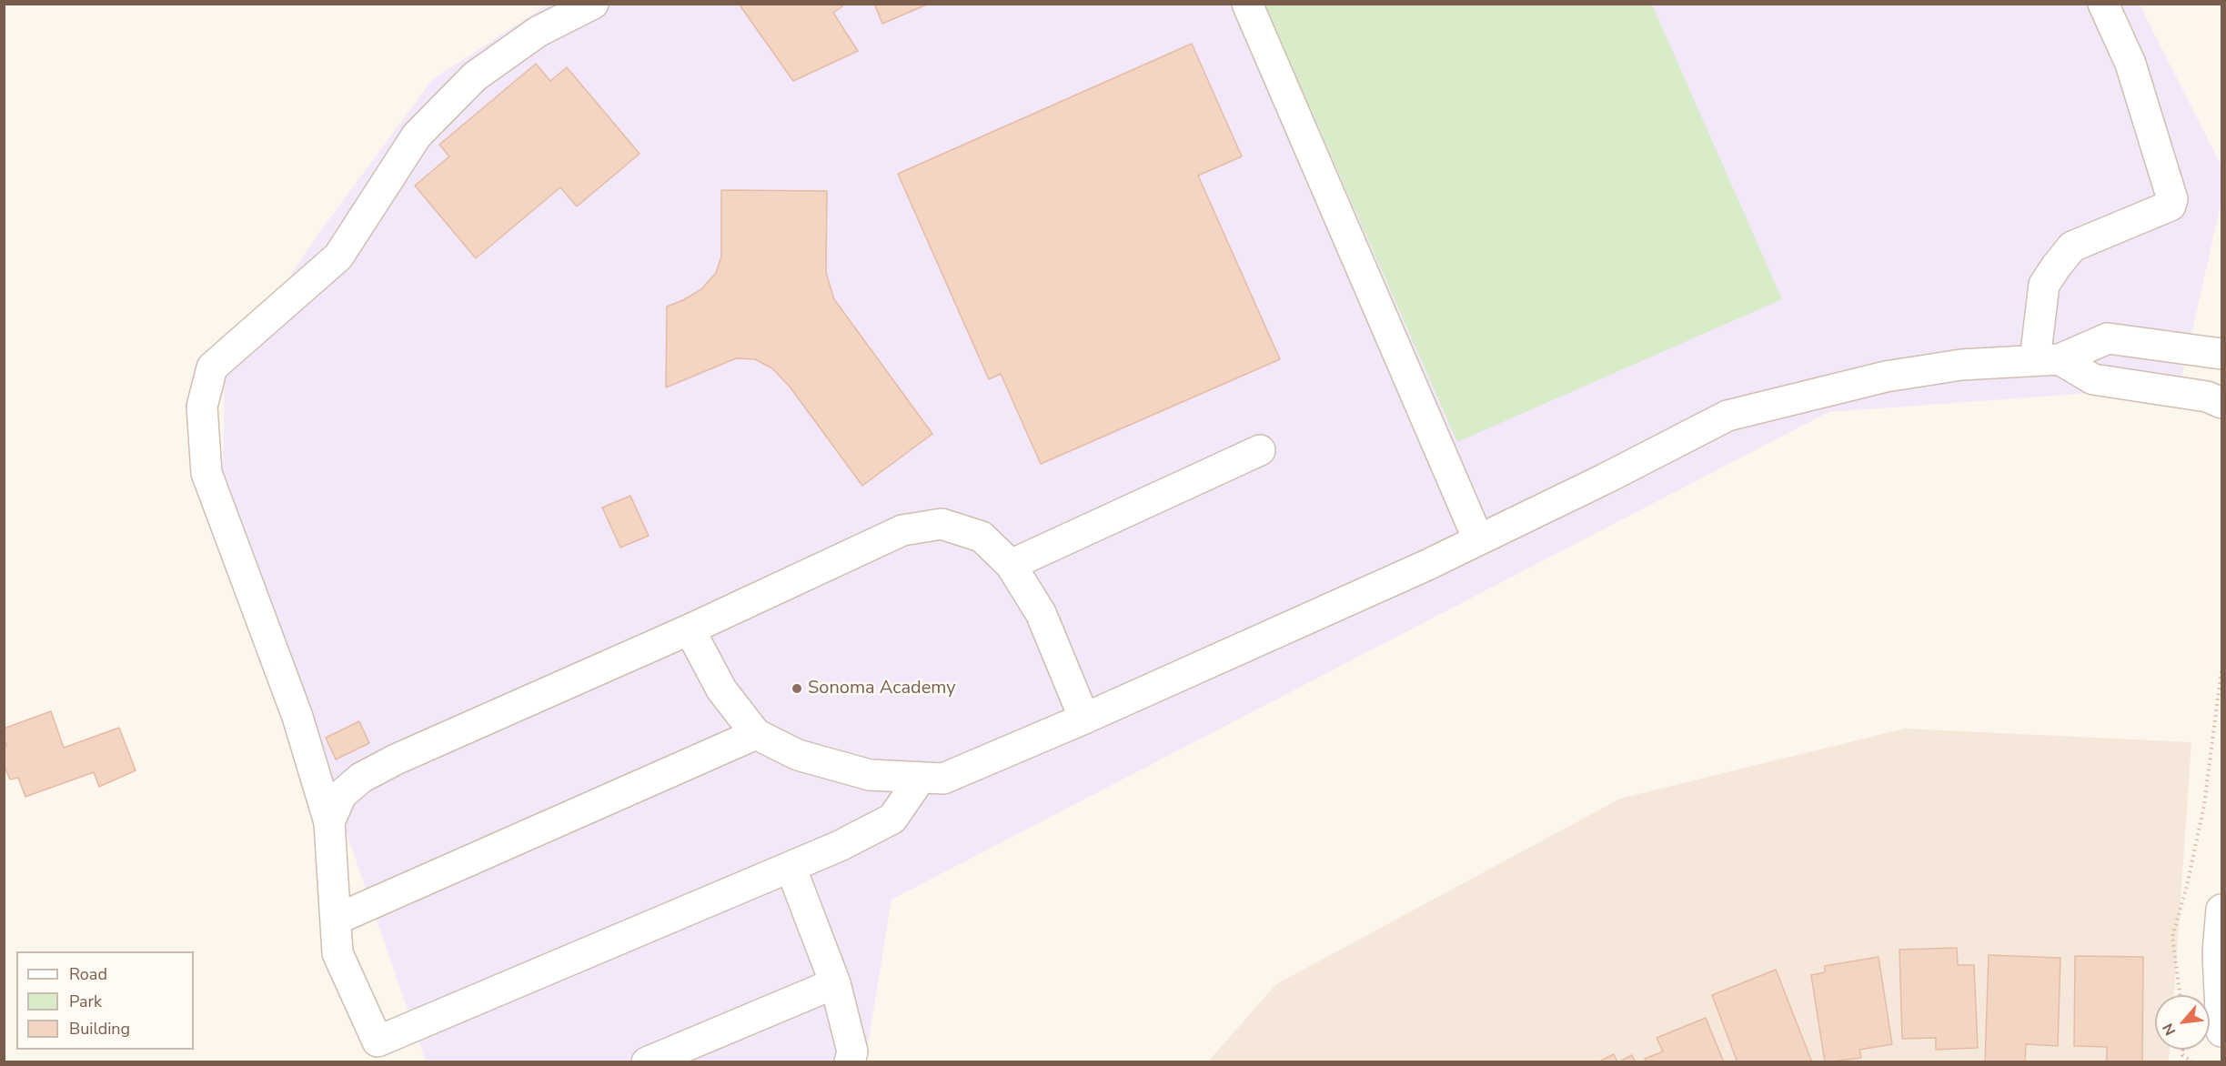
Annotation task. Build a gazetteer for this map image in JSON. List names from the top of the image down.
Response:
{
  "places": ["Sonoma Academy"],
  "legend": ["Road", "Park", "Building"],
  "north": "bottom left"
}
